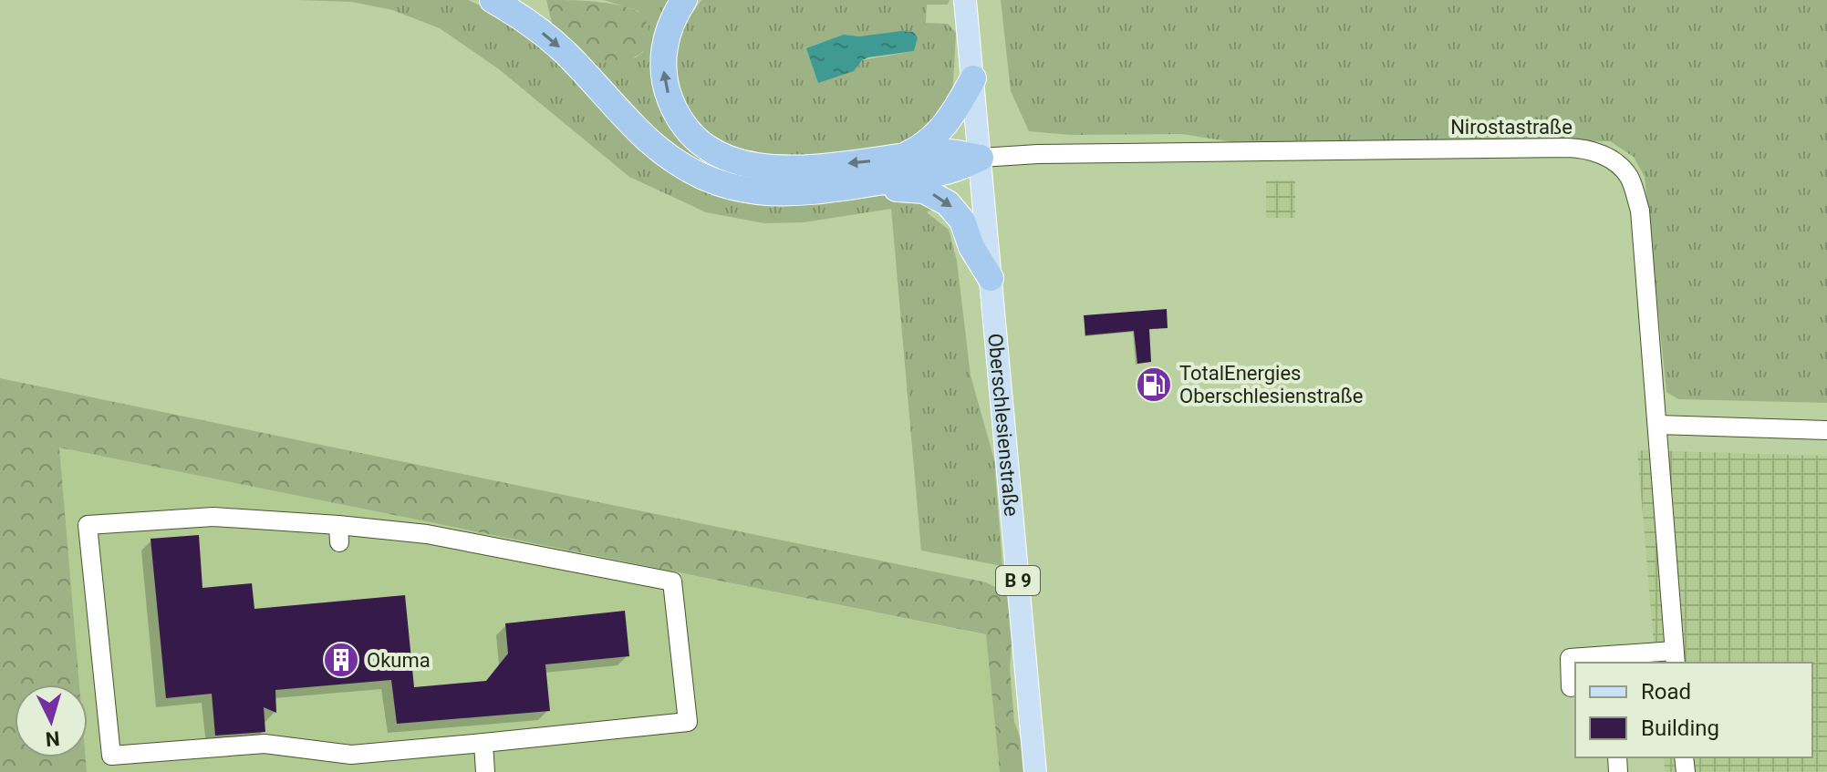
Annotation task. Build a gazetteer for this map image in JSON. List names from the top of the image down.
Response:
{
  "streets": {
    "main road": ["Oberschlesienstraße", "B 9"],
    "street": ["Nirostastraße"]
  },
  "crossings": [
    ["Nirostastraße", "Oberschlesienstraße"],
    ["Oberschlesienstraße", "B 9"]
  ],
  "places": {
    "fuel station": ["TotalEnergies Oberschlesienstraße"],
    "building": ["Okuma"]
  },
  "legend": ["Road", "Building"],
  "north": "bottom"
}
